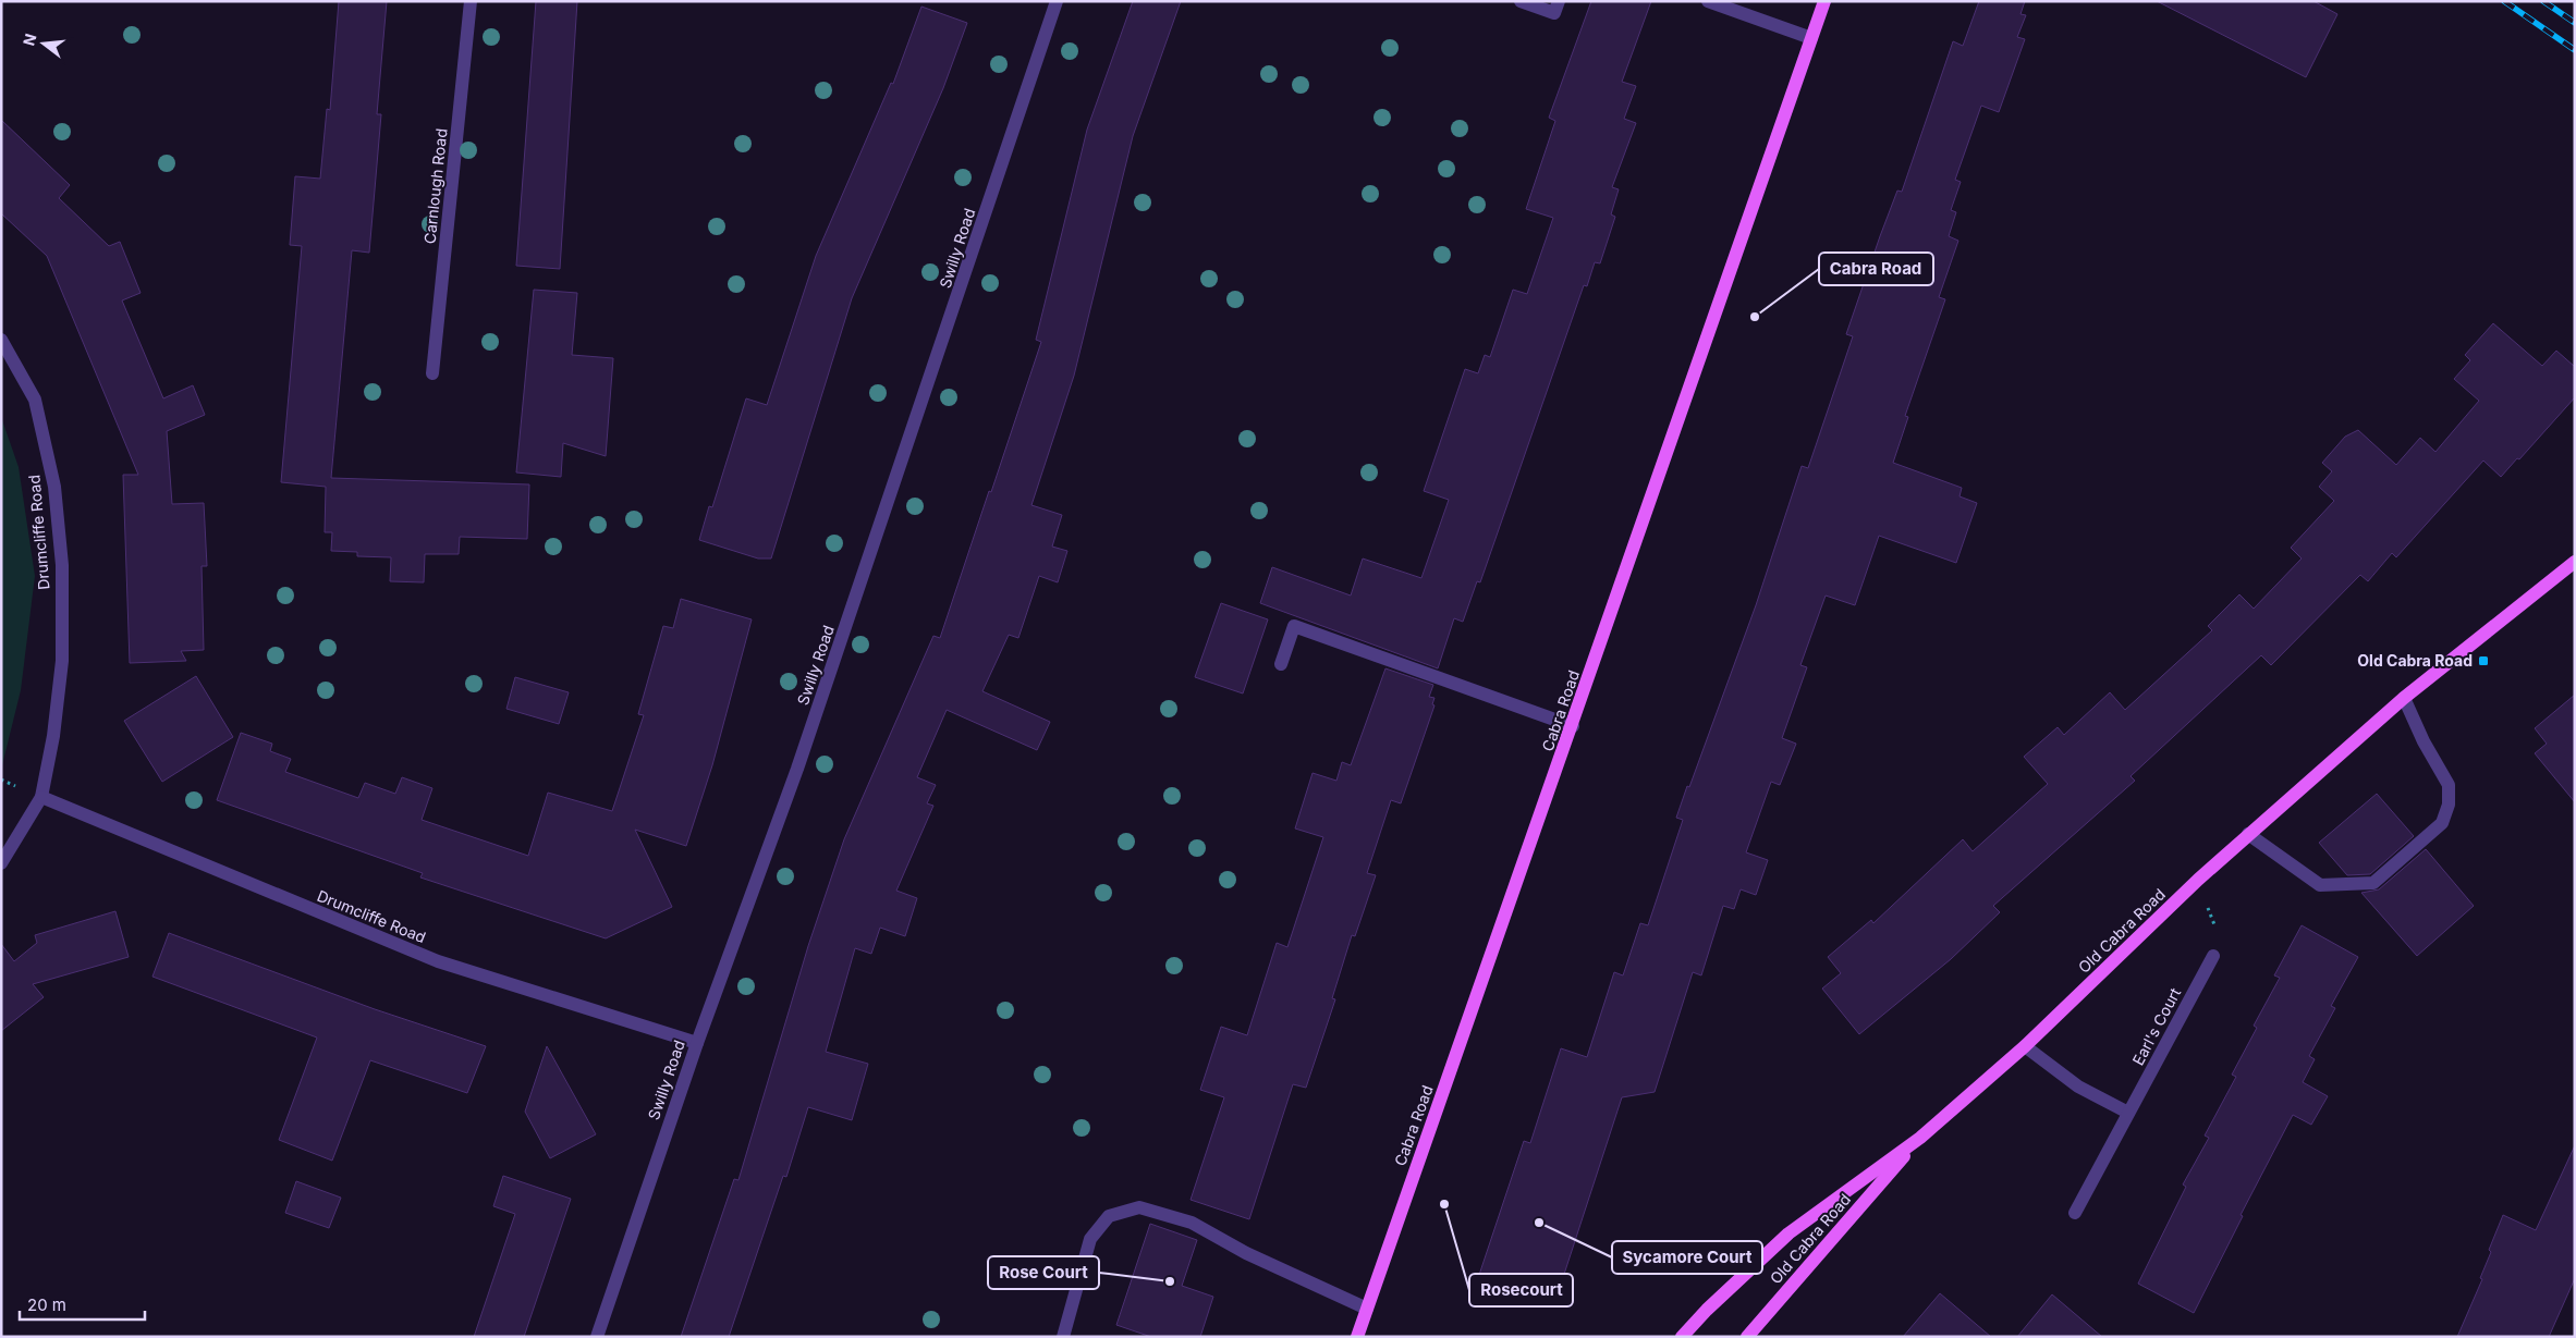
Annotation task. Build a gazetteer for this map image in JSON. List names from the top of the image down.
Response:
{
  "streets": {
    "main road": ["Cabra Road", "Old Cabra Road"],
    "street": [
      "Carnlough Road",
      "Swilly Road",
      "Drumcliffe Road",
      "Earl's Court"
    ]
  },
  "crossings": [
    ["Swilly Road", "Drumcliffe Road"]
  ],
  "places": {
    "other": [
      "Cabra Road",
      "Rosecourt",
      "Sycamore Court",
      "Rose Court"
    ],
    "transit": ["Old Cabra Road"]
  },
  "scale_bar": "20 m",
  "north": "left"
}
